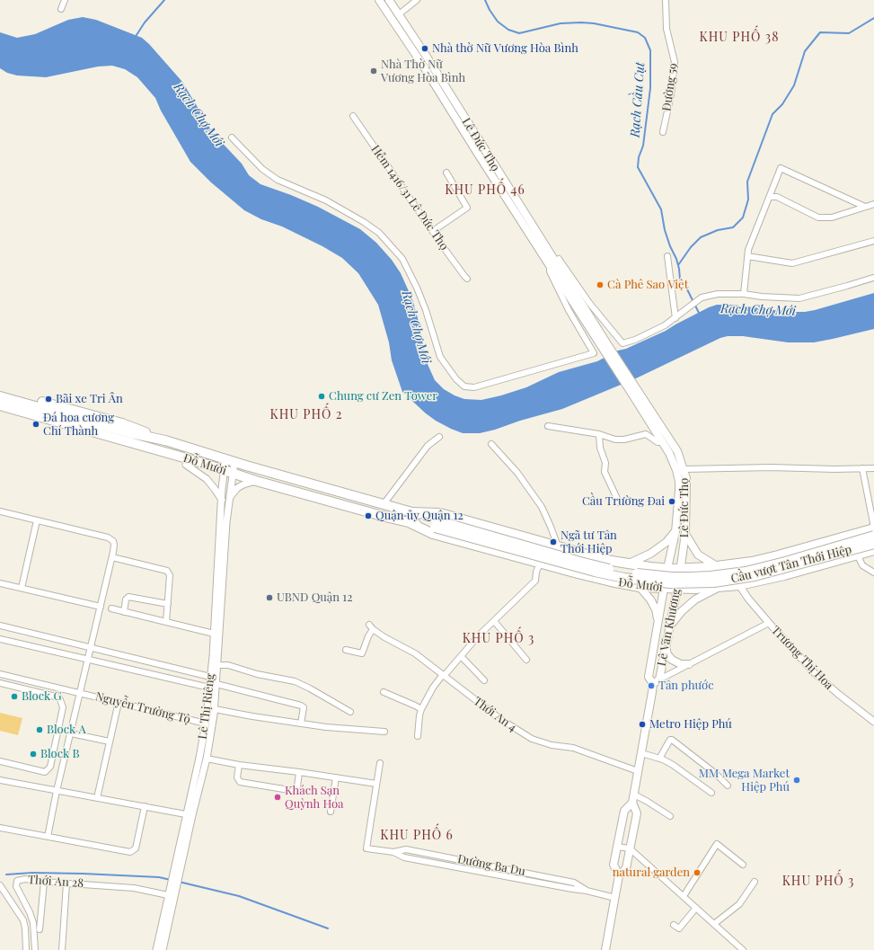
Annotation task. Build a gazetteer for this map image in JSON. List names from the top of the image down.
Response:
{
  "streets": {
    "highway": ["Đỗ Mười", "Cầu vượt Tân Thới Hiệp"],
    "main road": ["Lê Đức Thọ", "Lê Văn Khương"],
    "street": [
      "Đường 59",
      "Hẻm 1416/31 Lê Đức Thọ",
      "Trương Thị Hoa",
      "Lê Thị Riêng",
      "Nguyễn Trường Tộ",
      "Thới An 4",
      "Đường Ba Du",
      "Thới An 28"
    ]
  },
  "crossings": [
    ["Lê Đức Thọ", "Đỗ Mười"],
    ["Lê Đức Thọ", "Lê Văn Khương"],
    ["Đỗ Mười", "Cầu vượt Tân Thới Hiệp"],
    ["Đỗ Mười", "Lê Văn Khương"],
    ["Đỗ Mười", "Trương Thị Hoa"],
    ["Đỗ Mười", "Lê Thị Riêng"],
    ["Lê Văn Khương", "Thới An 4"],
    ["Lê Văn Khương", "Đường Ba Du"],
    ["Lê Thị Riêng", "Nguyễn Trường Tộ"],
    ["Lê Thị Riêng", "Thới An 28"]
  ],
  "districts": [
    "KHU PHỐ 38",
    "KHU PHỐ 46",
    "KHU PHỐ 2",
    "KHU PHỐ 3",
    "KHU PHỐ 6",
    "KHU PHỐ 3"
  ],
  "water": ["Rạch Cầu Cụt", "Rạch Chợ Mới"],
  "places": [
    "Nhà thờ Nữ Vương Hòa Bình",
    "Nhà Thờ Nữ Vương Hòa Bình",
    "Cà Phê Sao Việt",
    "Chung cư Zen Tower",
    "Bãi xe Tri Ân",
    "Đá hoa cương Chí Thành",
    "Cầu Trường Đai",
    "Quận ủy Quận 12",
    "Ngã tư Tân Thới Hiệp",
    "UBND Quận 12",
    "Tân phước",
    "Block G",
    "Metro Hiệp Phú",
    "Block A",
    "Block B",
    "MM Mega Market Hiệp Phú",
    "Khách Sạn Quỳnh Hoa",
    "natural garden"
  ]
}
